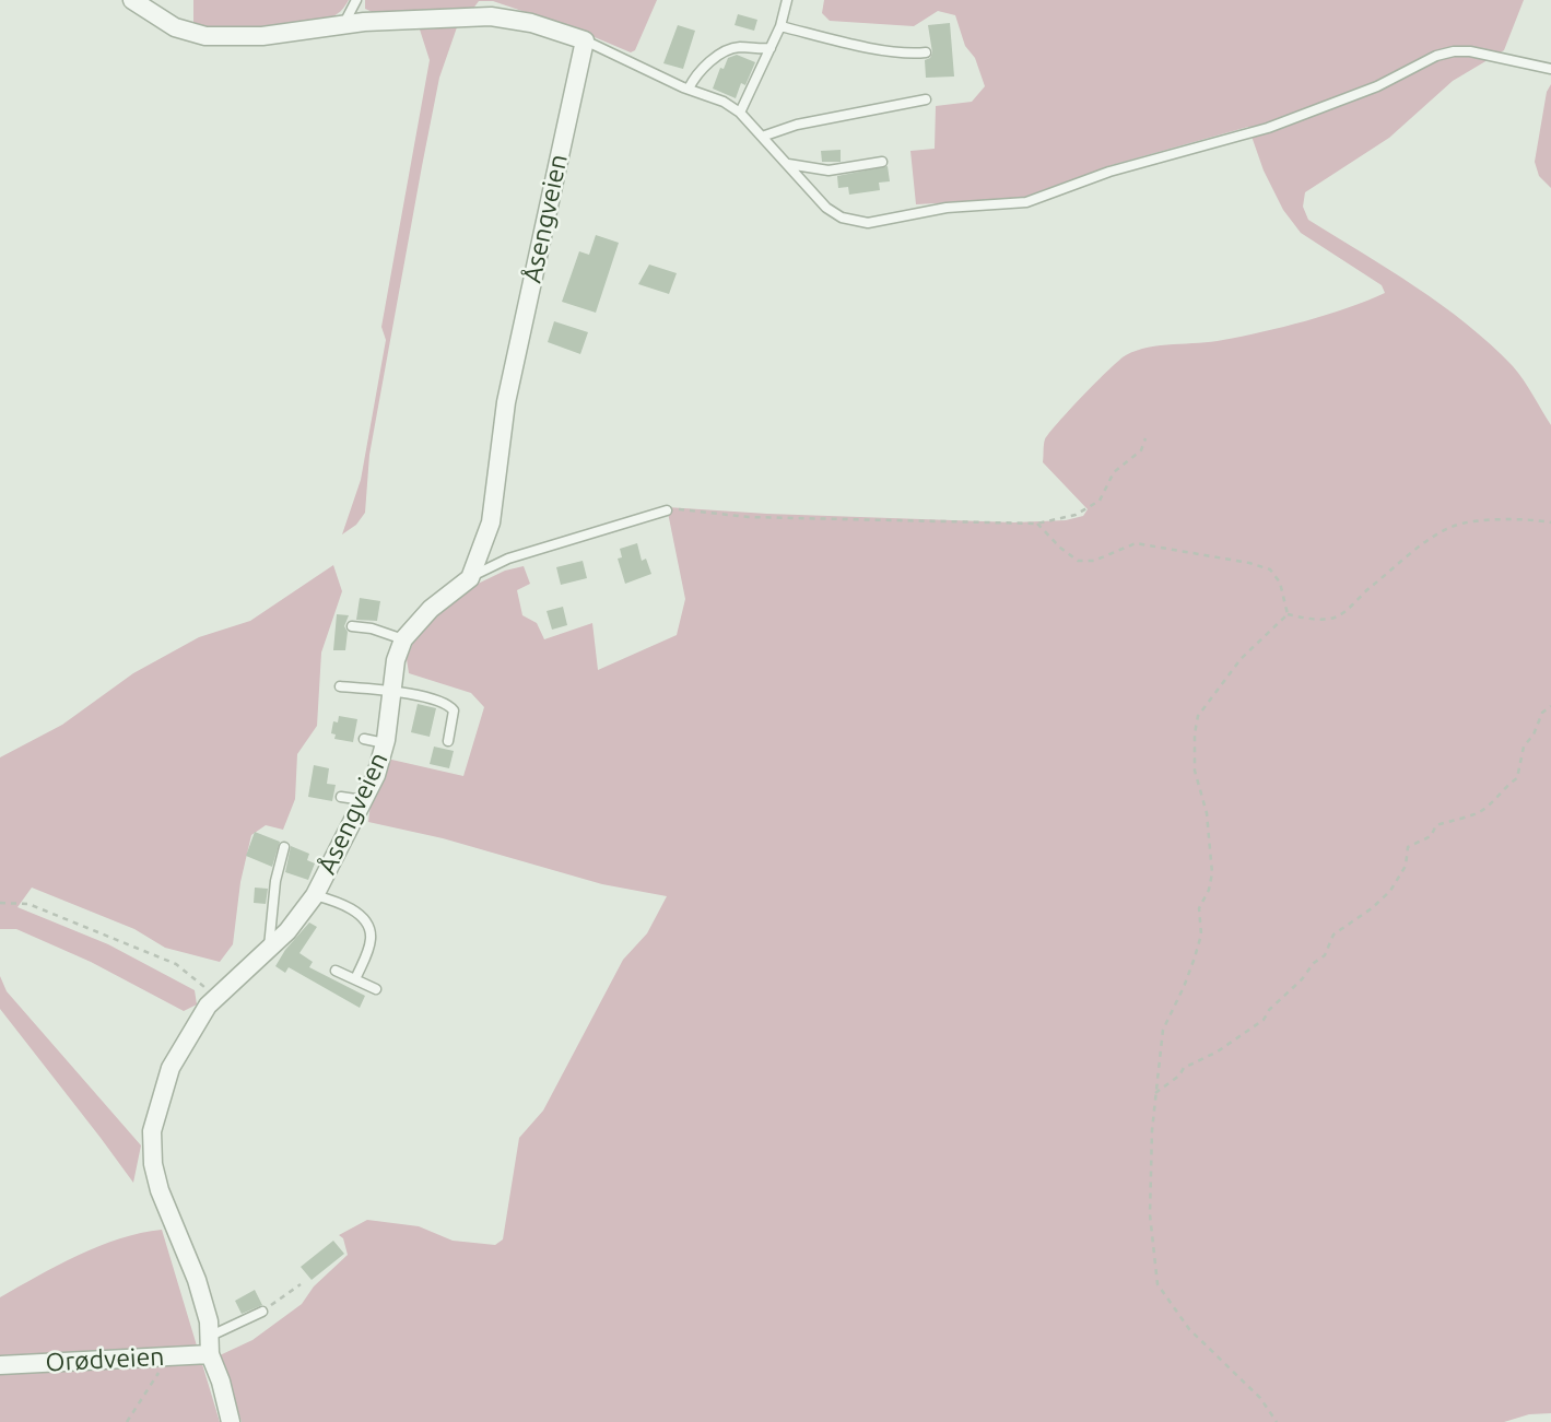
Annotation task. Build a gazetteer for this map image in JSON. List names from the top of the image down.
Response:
{
  "streets": {
    "street": ["Åsengveien", "Orødveien"]
  },
  "crossings": [
    ["Åsengveien", "Orødveien"]
  ]
}
